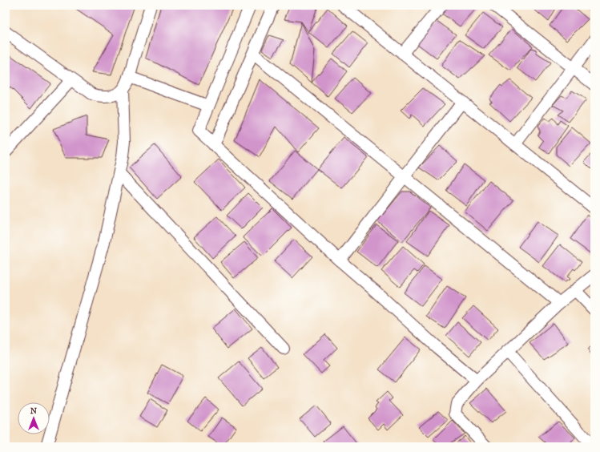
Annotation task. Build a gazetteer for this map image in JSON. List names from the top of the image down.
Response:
{
  "north": "top"
}
